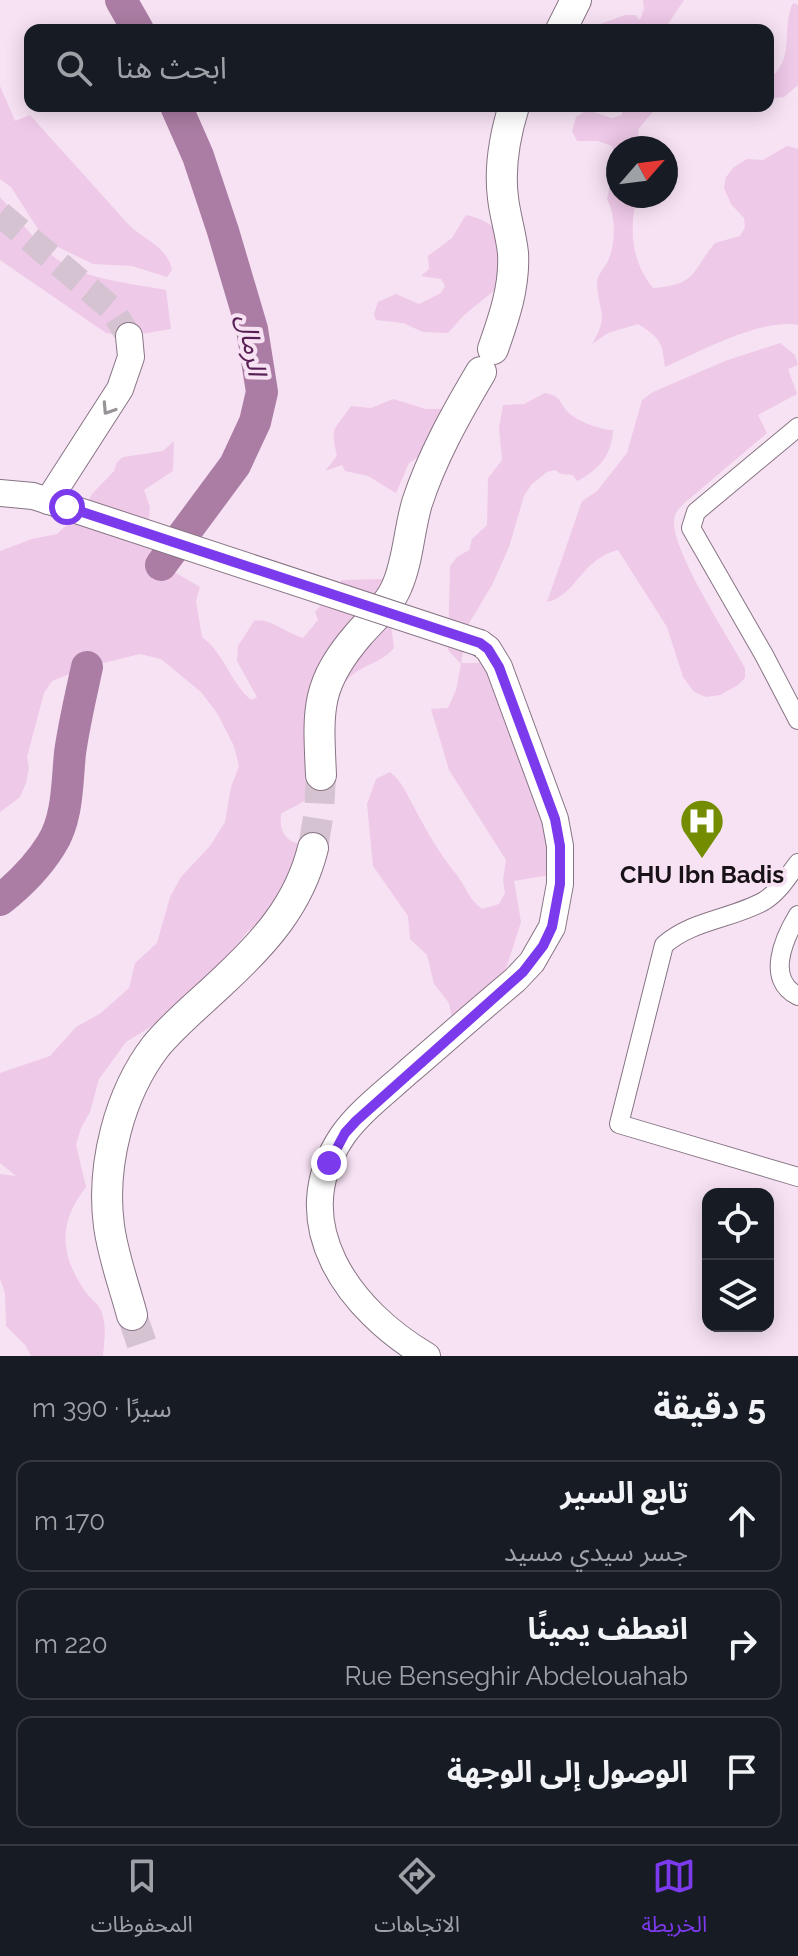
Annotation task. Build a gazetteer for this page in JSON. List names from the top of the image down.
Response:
{
  "water": ["الرمال"],
  "places": {
    "hospital": ["CHU Ibn Badis"]
  },
  "north": "top right",
  "page": {
    "search": "ابحث هنا",
    "heading": ["5 دقيقة", "سيرًا · 390 m"],
    "list": [
      ["تابع السير", "جسر سيدي مسيد", "170 m"],
      ["انعطف يمينًا", "Rue Benseghir Abdelouahab", "220 m"],
      "الوصول إلى الوجهة"
    ],
    "nav": ["الخريطة", "الاتجاهات", "المحفوظات"]
  }
}
